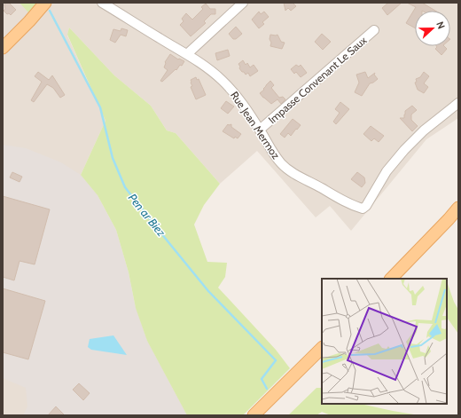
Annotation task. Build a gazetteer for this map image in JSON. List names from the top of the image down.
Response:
{
  "streets": {
    "street": ["Impasse Convenant Le Saux", "Rue Jean Mermoz"]
  },
  "crossings": [
    ["Impasse Convenant Le Saux", "Rue Jean Mermoz"]
  ],
  "water": ["Pen ar Biez"],
  "north": "right"
}
